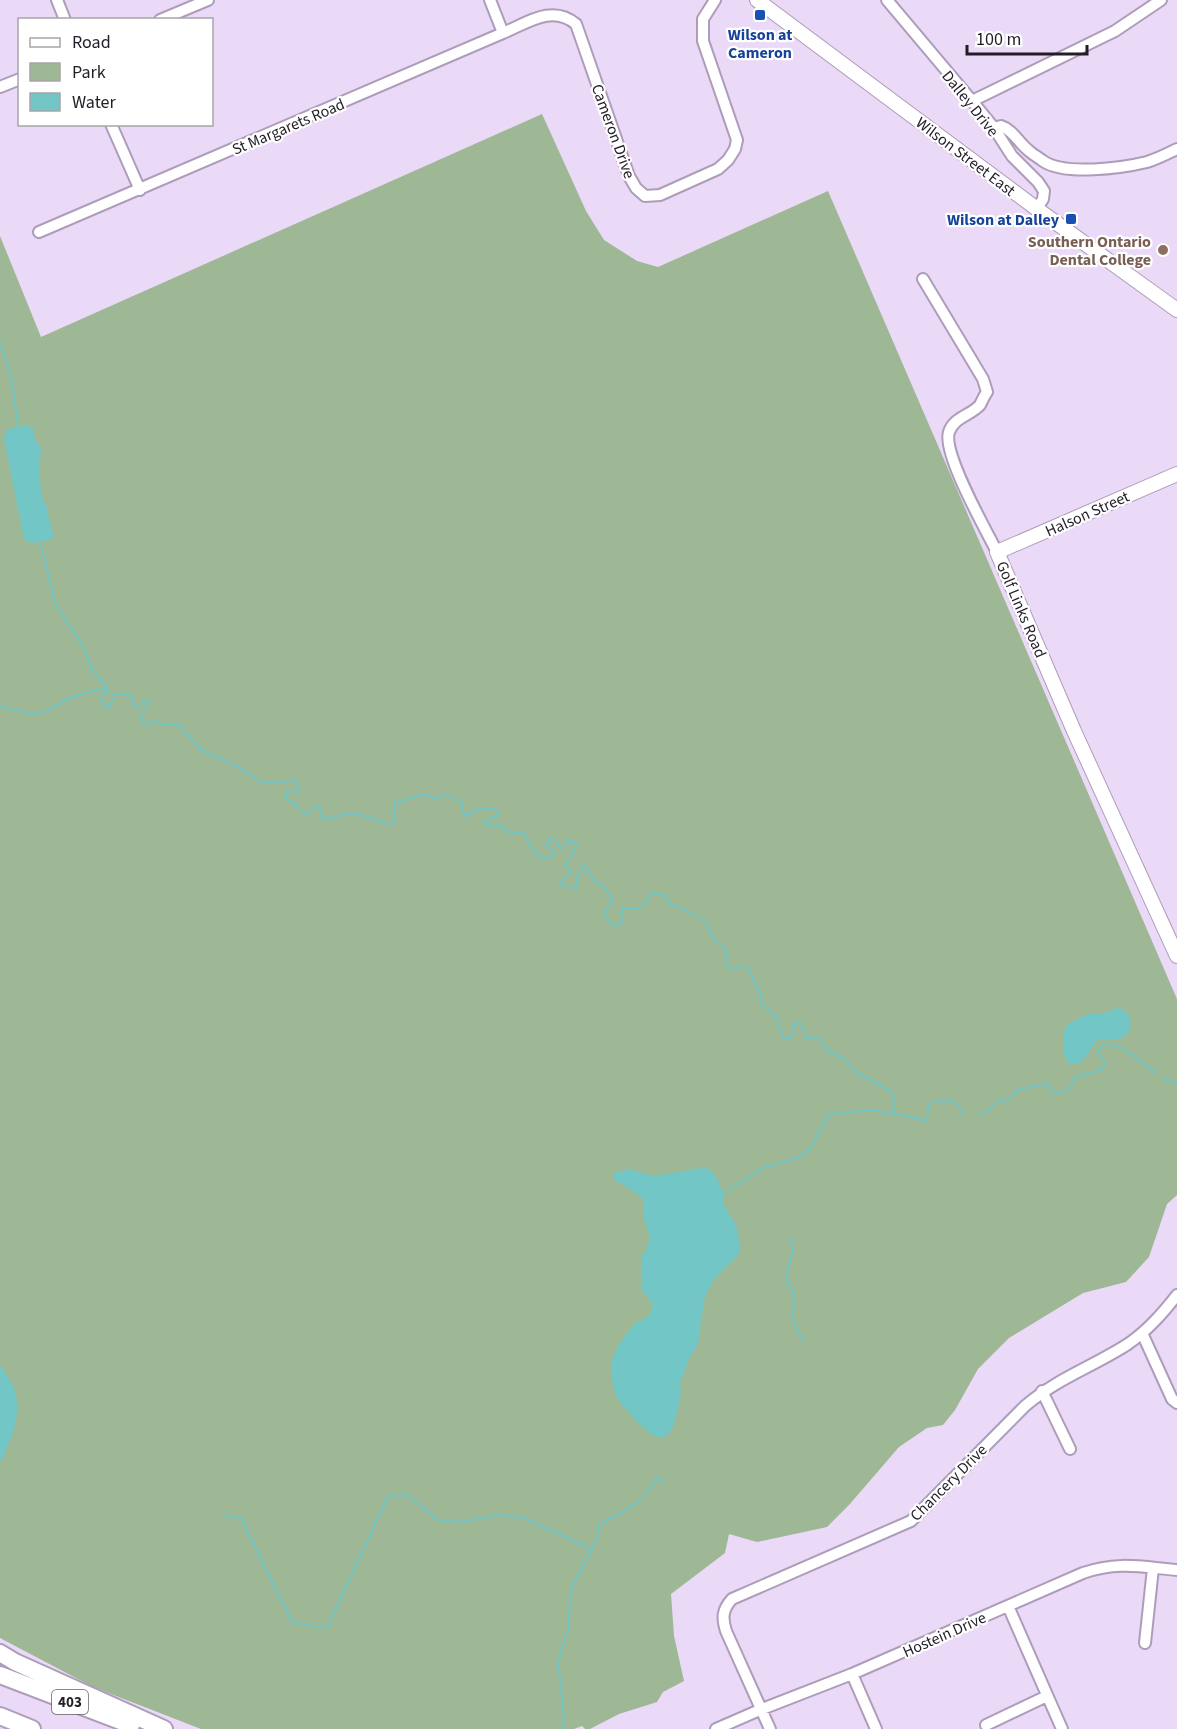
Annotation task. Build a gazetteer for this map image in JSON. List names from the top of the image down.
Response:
{
  "streets": {
    "highway": ["403"],
    "main road": ["Wilson Street East", "Halson Street", "Golf Links Road"],
    "street": [
      "Dalley Drive",
      "St Margarets Road",
      "Cameron Drive",
      "Chancery Drive",
      "Hostein Drive"
    ]
  },
  "crossings": [
    ["Dalley Drive", "Wilson Street East"],
    ["St Margarets Road", "Cameron Drive"],
    ["Halson Street", "Golf Links Road"],
    ["Chancery Drive", "Hostein Drive"]
  ],
  "places": {
    "transit": ["Wilson at Cameron", "Wilson at Dalley"],
    "other": ["Southern Ontario Dental College"]
  },
  "legend": ["Road", "Park", "Water"],
  "scale_bar": "100 m"
}
